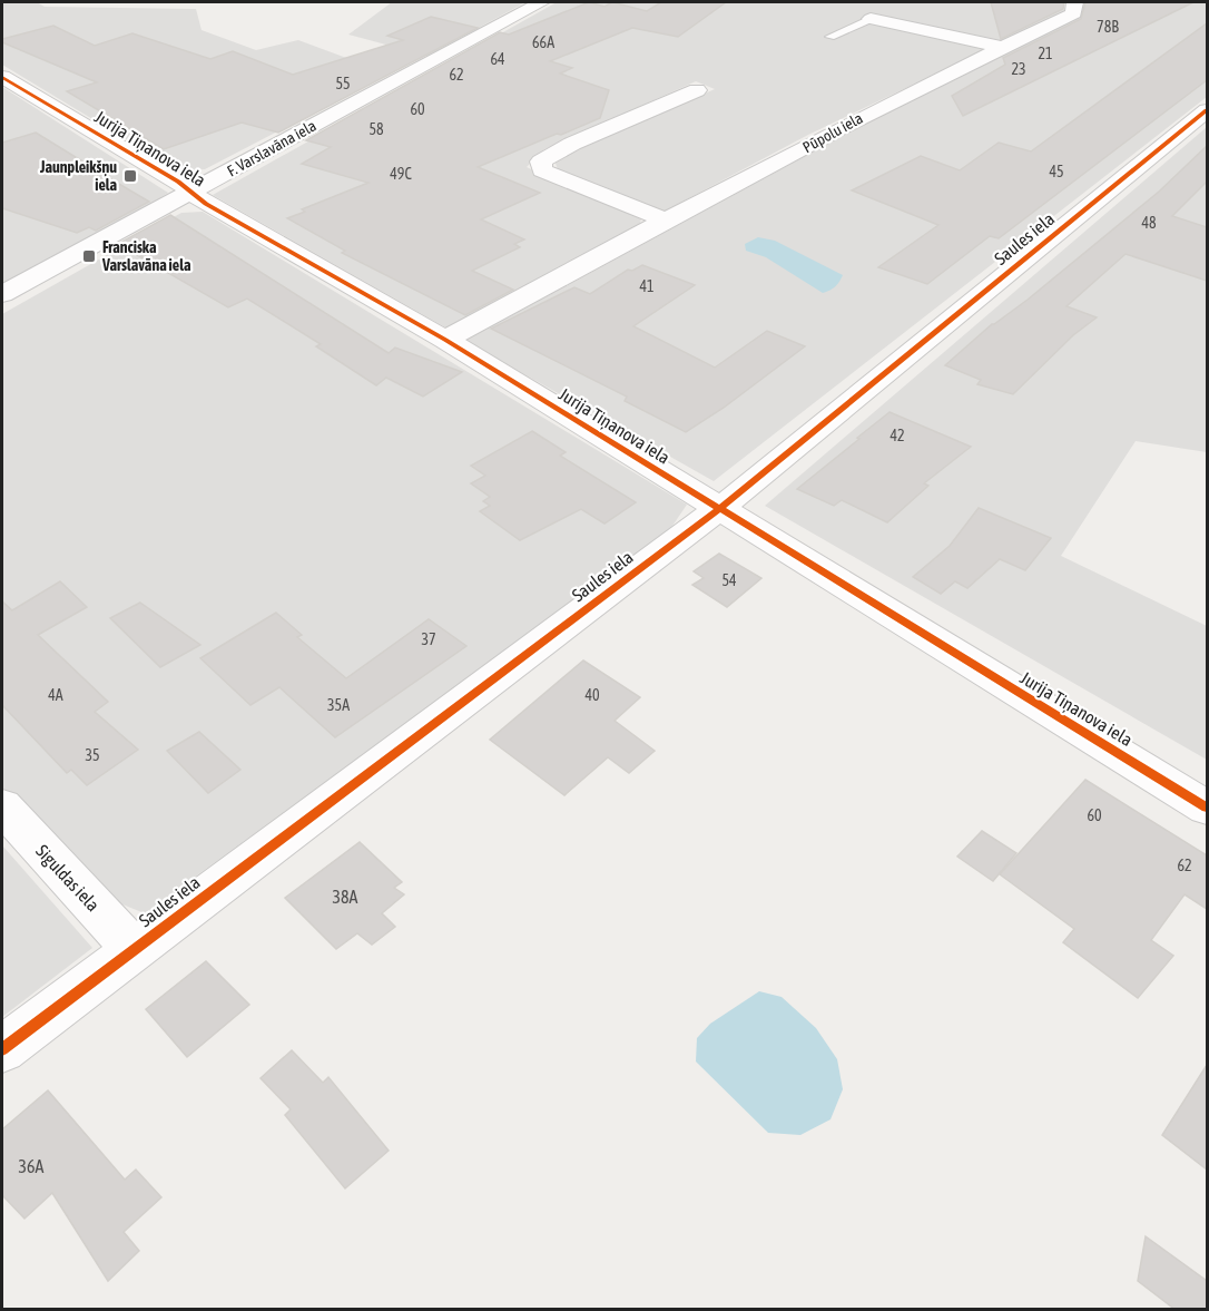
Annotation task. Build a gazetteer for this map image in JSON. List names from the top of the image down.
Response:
{
  "streets": {
    "street": [
      "Pūpolu iela",
      "Jurija Tiņanova iela",
      "F. Varslavāna iela",
      "Saules iela",
      "Siguldas iela"
    ]
  },
  "crossings": [
    ["Pūpolu iela", "Jurija Tiņanova iela"],
    ["Jurija Tiņanova iela", "F. Varslavāna iela"],
    ["Jurija Tiņanova iela", "Saules iela"],
    ["Saules iela", "Siguldas iela"]
  ],
  "places": {
    "transit": ["Jaunpleikšņu iela", "Franciska Varslavāna iela"]
  },
  "house_numbers": [
    "78B",
    "66A",
    "21",
    "64",
    "23",
    "62",
    "55",
    "60",
    "58",
    "45",
    "49C",
    "48",
    "41",
    "42",
    "54",
    "37",
    "4A",
    "40",
    "35A",
    "35",
    "60",
    "62",
    "38A",
    "36A"
  ]
}
